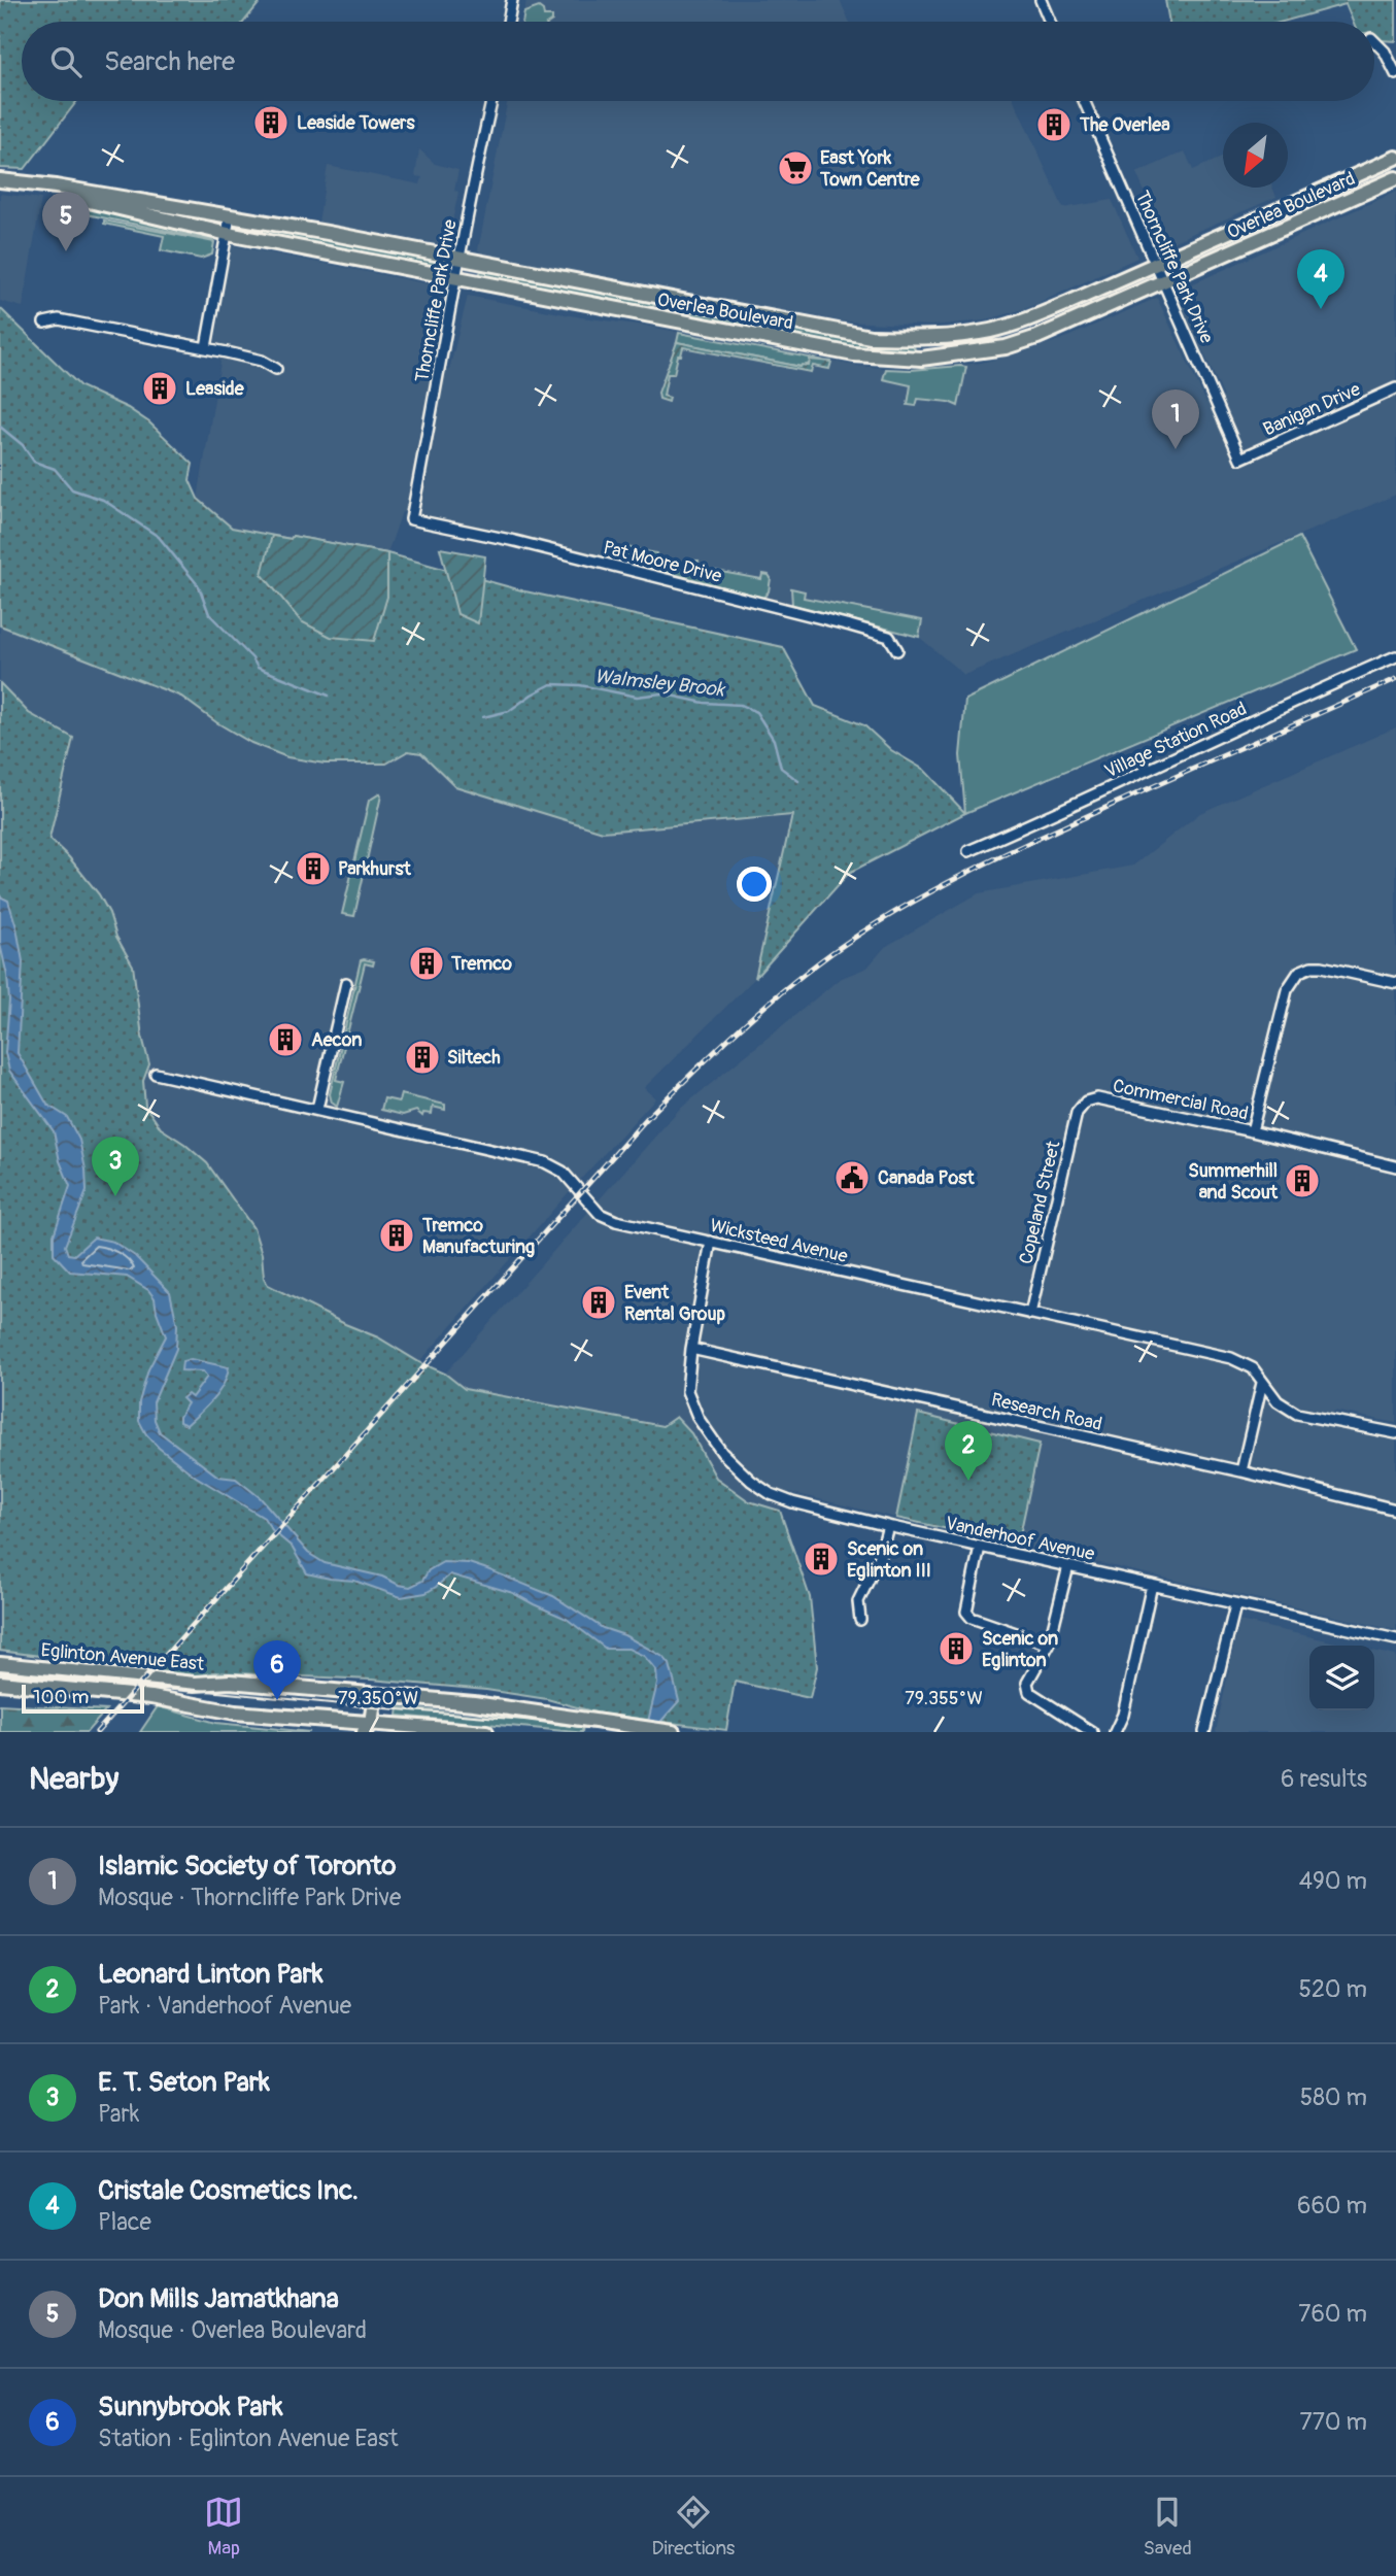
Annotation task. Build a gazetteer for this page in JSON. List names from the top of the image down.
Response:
{
  "streets": {
    "main road": ["Overlea Boulevard", "Eglinton Avenue East"],
    "street": [
      "Thorncliffe Park Drive",
      "Banigan Drive",
      "Pat Moore Drive",
      "Village Station Road",
      "Commercial Road",
      "Copeland Street",
      "Wicksteed Avenue",
      "Research Road",
      "Vanderhoof Avenue"
    ]
  },
  "crossings": [
    ["Overlea Boulevard", "Thorncliffe Park Drive"],
    ["Thorncliffe Park Drive", "Banigan Drive"],
    ["Thorncliffe Park Drive", "Pat Moore Drive"],
    ["Commercial Road", "Copeland Street"],
    ["Copeland Street", "Wicksteed Avenue"],
    ["Research Road", "Vanderhoof Avenue"]
  ],
  "water": ["Walmsley Brook"],
  "places": {
    "building": [
      "Leaside Towers",
      "The Overlea",
      "Leaside",
      "Parkhurst",
      "Tremco",
      "Aecon",
      "Siltech",
      "Summerhill and Scout",
      "Tremco Manufacturing",
      "Event Rental Group",
      "Scenic on Eglinton III",
      "Scenic on Eglinton"
    ],
    "supermarket": ["East York Town Centre"],
    "public building": ["Canada Post"]
  },
  "scale_bar": "100 m",
  "north": "bottom left",
  "page": {
    "search": "Search here",
    "pins": [
      "5",
      "4",
      "1",
      "3",
      "2",
      "6"
    ],
    "scale": "100 m",
    "heading": ["Nearby", "6 results"],
    "list": [
      {
        "mark": "1",
        "name": "Islamic Society of Toronto",
        "note": "Mosque · Thorncliffe Park Drive",
        "value": "490 m"
      },
      {
        "mark": "2",
        "name": "Leonard Linton Park",
        "note": "Park · Vanderhoof Avenue",
        "value": "520 m"
      },
      {
        "mark": "3",
        "name": "E. T. Seton Park",
        "note": "Park",
        "value": "580 m"
      },
      {
        "mark": "4",
        "name": "Cristale Cosmetics Inc.",
        "note": "Place",
        "value": "660 m"
      },
      {
        "mark": "5",
        "name": "Don Mills Jamatkhana",
        "note": "Mosque · Overlea Boulevard",
        "value": "760 m"
      },
      {
        "mark": "6",
        "name": "Sunnybrook Park",
        "note": "Station · Eglinton Avenue East",
        "value": "770 m"
      }
    ],
    "nav": ["Map", "Directions", "Saved"]
  },
  "coordinates": ["79.350°W", "79.355°W"]
}
